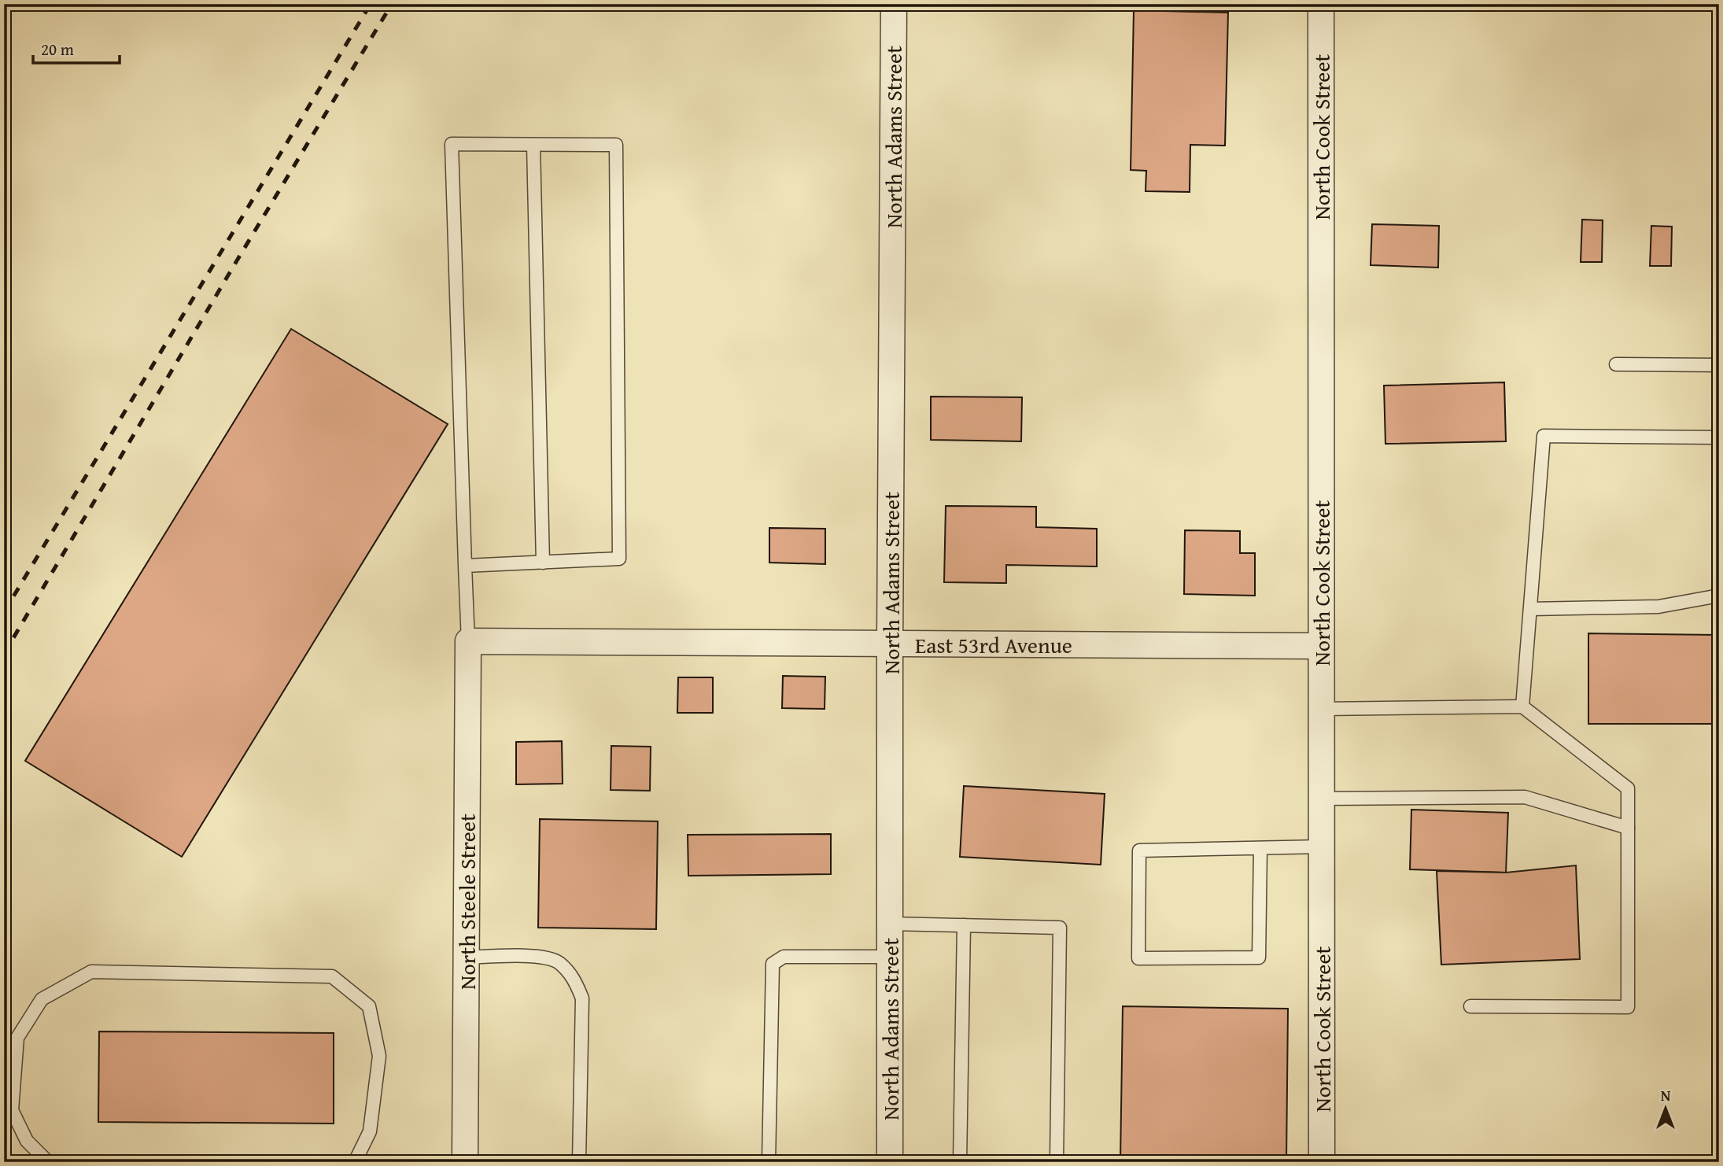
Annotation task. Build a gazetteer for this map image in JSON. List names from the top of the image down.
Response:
{
  "streets": {
    "street": [
      "North Adams Street",
      "North Cook Street",
      "East 53rd Avenue",
      "North Steele Street"
    ]
  },
  "crossings": [
    ["North Adams Street", "East 53rd Avenue"],
    ["North Cook Street", "East 53rd Avenue"],
    ["East 53rd Avenue", "North Steele Street"]
  ],
  "scale_bar": "20 m",
  "north": "top"
}
